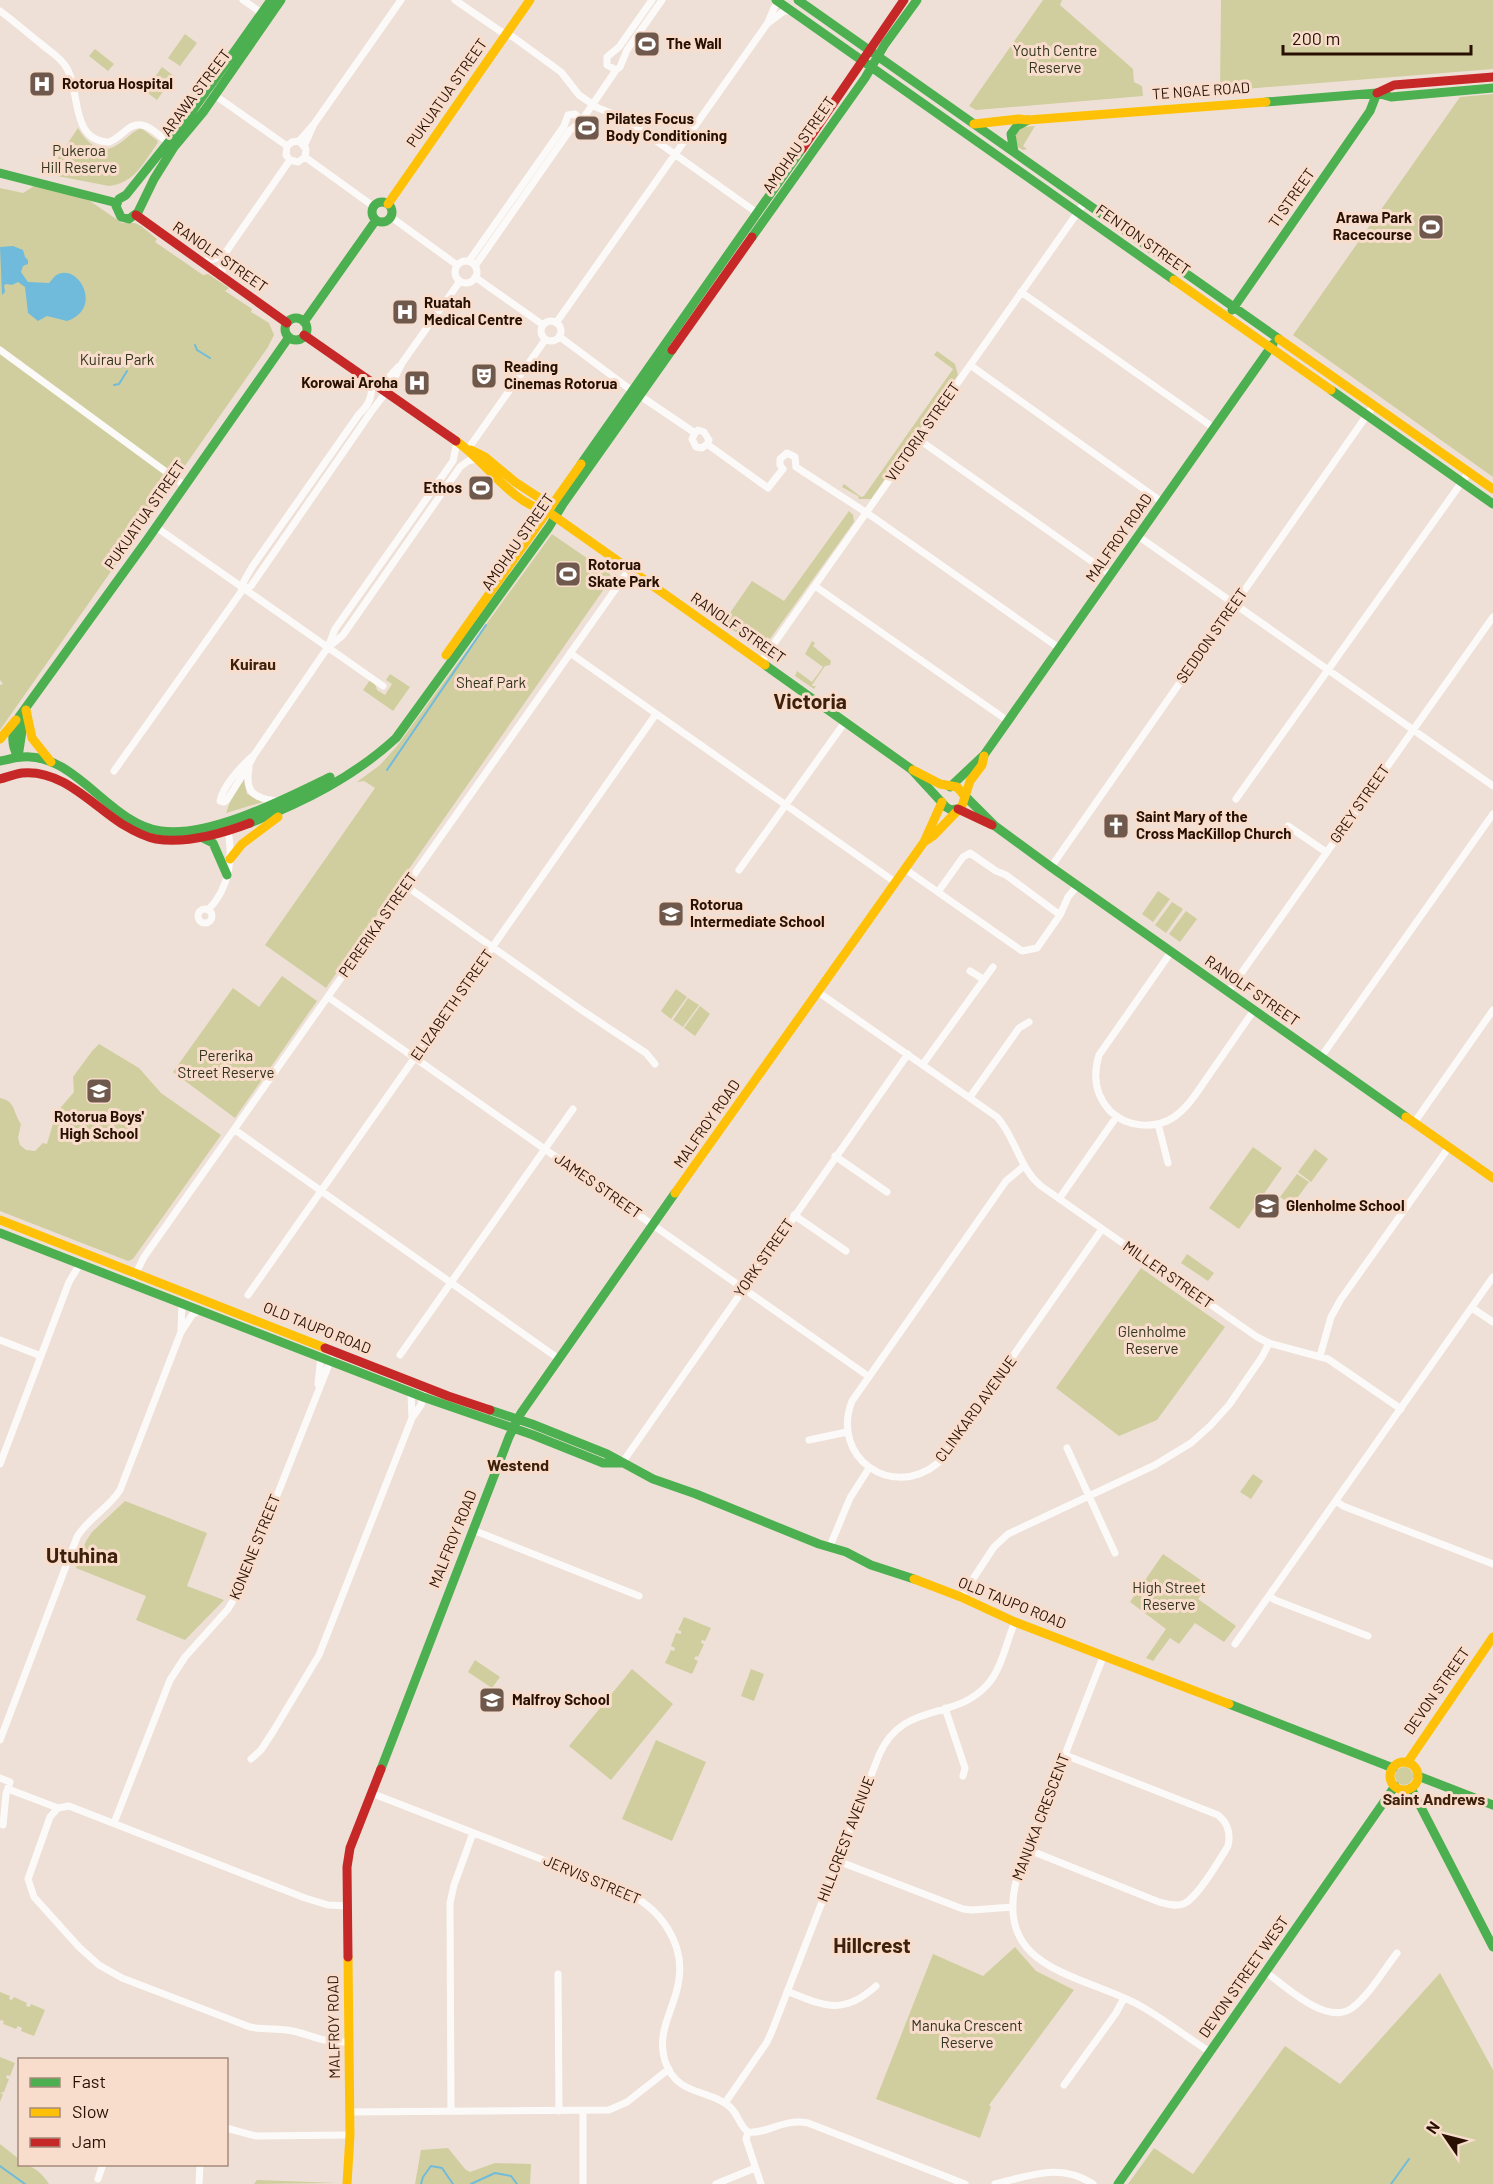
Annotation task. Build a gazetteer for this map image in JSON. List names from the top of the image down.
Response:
{
  "streets": {
    "main road": [
      "TE NGAE ROAD",
      "ARAWA STREET",
      "PUKUATUA STREET",
      "AMOHAU STREET",
      "TI STREET",
      "FENTON STREET",
      "RANOLF STREET",
      "MALFROY ROAD",
      "OLD TAUPO ROAD",
      "DEVON STREET",
      "DEVON STREET WEST"
    ],
    "street": [
      "VICTORIA STREET",
      "SEDDON STREET",
      "GREY STREET",
      "PERERIKA STREET",
      "ELIZABETH STREET",
      "JAMES STREET",
      "YORK STREET",
      "MILLER STREET",
      "CLINKARD AVENUE",
      "KONENE STREET",
      "MANUKA CRESCENT",
      "HILLCREST AVENUE",
      "JERVIS STREET"
    ]
  },
  "crossings": [
    ["TE NGAE ROAD", "TI STREET"],
    ["TE NGAE ROAD", "FENTON STREET"],
    ["ARAWA STREET", "RANOLF STREET"],
    ["PUKUATUA STREET", "AMOHAU STREET"],
    ["PUKUATUA STREET", "RANOLF STREET"],
    ["AMOHAU STREET", "FENTON STREET"],
    ["AMOHAU STREET", "RANOLF STREET"],
    ["TI STREET", "FENTON STREET"],
    ["FENTON STREET", "VICTORIA STREET"],
    ["FENTON STREET", "MALFROY ROAD"],
    ["FENTON STREET", "SEDDON STREET"],
    ["RANOLF STREET", "VICTORIA STREET"],
    ["RANOLF STREET", "MALFROY ROAD"],
    ["RANOLF STREET", "SEDDON STREET"],
    ["RANOLF STREET", "GREY STREET"],
    ["RANOLF STREET", "PERERIKA STREET"],
    ["MALFROY ROAD", "JAMES STREET"],
    ["MALFROY ROAD", "MILLER STREET"],
    ["MALFROY ROAD", "OLD TAUPO ROAD"],
    ["MALFROY ROAD", "JERVIS STREET"],
    ["PERERIKA STREET", "JAMES STREET"],
    ["PERERIKA STREET", "OLD TAUPO ROAD"],
    ["ELIZABETH STREET", "JAMES STREET"],
    ["JAMES STREET", "YORK STREET"],
    ["YORK STREET", "MILLER STREET"],
    ["YORK STREET", "OLD TAUPO ROAD"],
    ["MILLER STREET", "CLINKARD AVENUE"],
    ["OLD TAUPO ROAD", "KONENE STREET"],
    ["OLD TAUPO ROAD", "DEVON STREET"],
    ["OLD TAUPO ROAD", "MANUKA CRESCENT"],
    ["OLD TAUPO ROAD", "HILLCREST AVENUE"],
    ["OLD TAUPO ROAD", "DEVON STREET WEST"],
    ["DEVON STREET", "DEVON STREET WEST"],
    ["MANUKA CRESCENT", "DEVON STREET WEST"]
  ],
  "districts": [
    "Kuirau",
    "Victoria",
    "Westend",
    "Utuhina",
    "Saint Andrews",
    "Hillcrest"
  ],
  "parks": [
    "Youth Centre Reserve",
    "Pukeroa Hill Reserve",
    "Kuirau Park",
    "Sheaf Park",
    "Pererika Street Reserve",
    "Glenholme Reserve",
    "High Street Reserve",
    "Manuka Crescent Reserve"
  ],
  "places": {
    "sports": [
      "The Wall",
      "Pilates Focus Body Conditioning",
      "Arawa Park Racecourse",
      "Ethos",
      "Rotorua Skate Park"
    ],
    "hospital": ["Rotorua Hospital", "Ruatah Medical Centre", "Korowai Aroha"],
    "theatre": ["Reading Cinemas Rotorua"],
    "church": ["Saint Mary of the Cross MacKillop Church"],
    "school or university": [
      "Rotorua Intermediate School",
      "Rotorua Boys' High School",
      "Glenholme School",
      "Malfroy School"
    ]
  },
  "legend": ["Fast", "Slow", "Jam"],
  "scale_bar": "200 m",
  "north": "top left"
}
